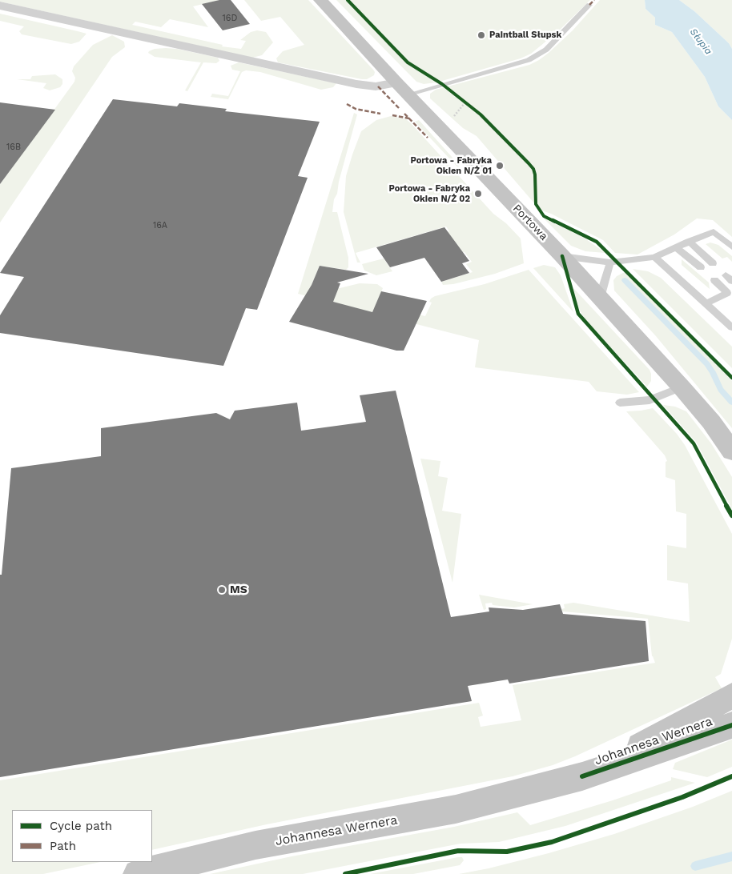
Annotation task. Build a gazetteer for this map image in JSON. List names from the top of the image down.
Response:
{
  "streets": {
    "main road": ["Portowa", "Johannesa Wernera"]
  },
  "water": ["Słupia"],
  "places": [
    "Paintball Słupsk",
    "Portowa - Fabryka Okien N/Ż 01",
    "Portowa - Fabryka Okien N/Ż 02",
    "MS"
  ],
  "house_numbers": ["16D", "16B", "16A"],
  "legend": ["Cycle path", "Path"]
}
